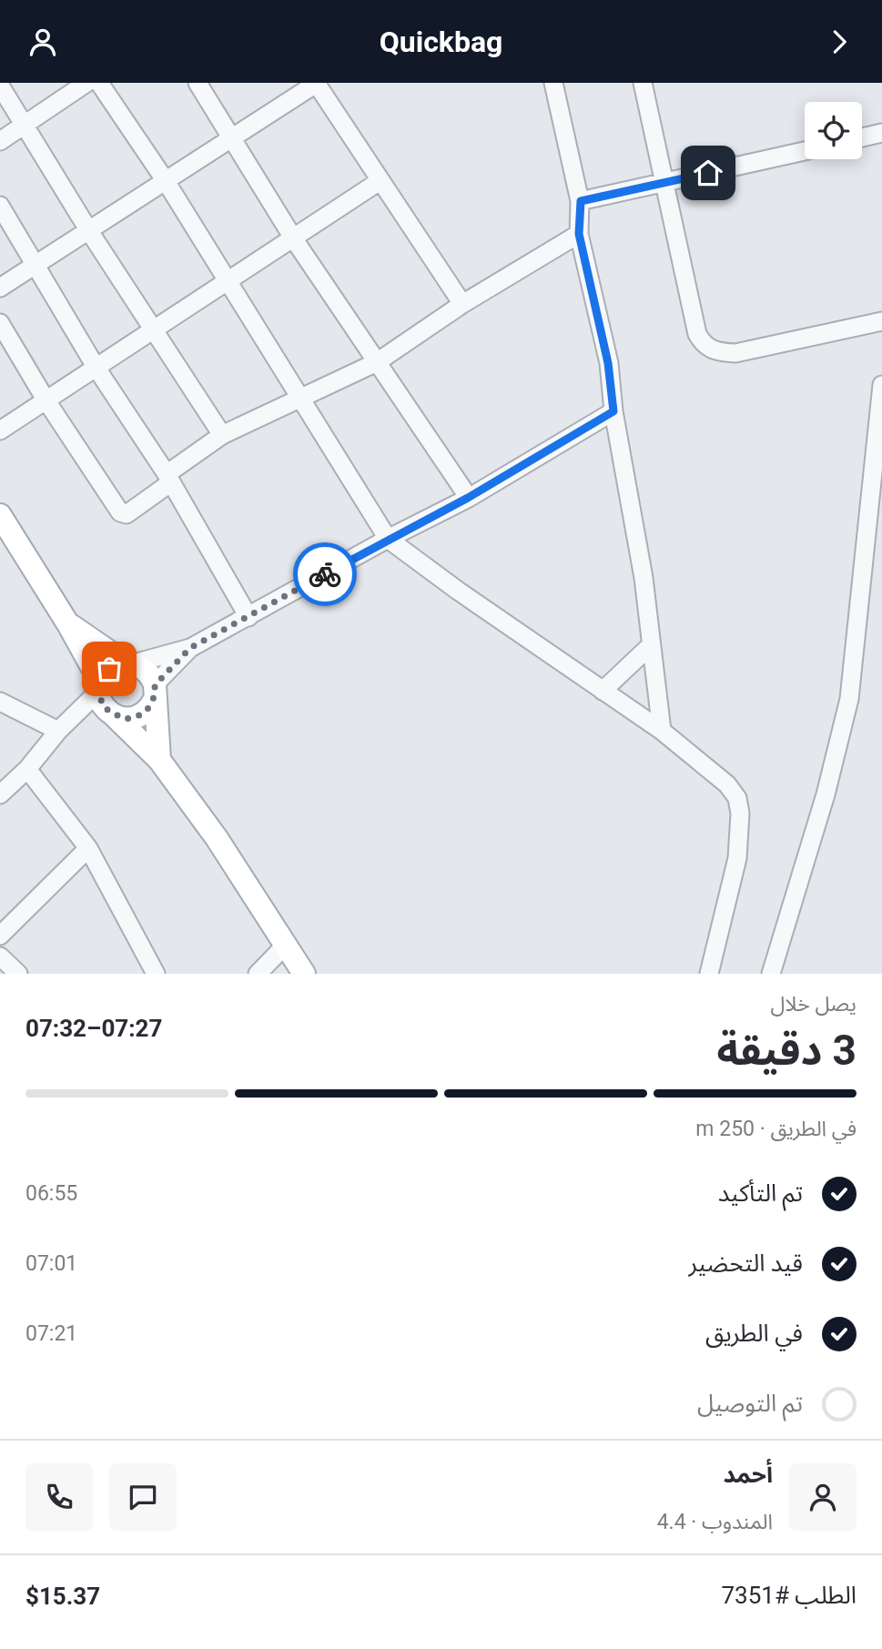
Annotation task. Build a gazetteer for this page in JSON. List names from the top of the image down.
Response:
{
  "page": {
    "header": "Quickbag",
    "heading": ["3 دقيقة", "يصل خلال", "07:27–07:32"],
    "panel": [
      "أحمد",
      "المندوب · 4.4",
      "الطلب #7351",
      "$15.37"
    ],
    "bar": "في الطريق · 250 m",
    "list": [
      ["تم التأكيد", "06:55"],
      ["قيد التحضير", "07:01"],
      ["في الطريق", "07:21"],
      "تم التوصيل"
    ]
  }
}
